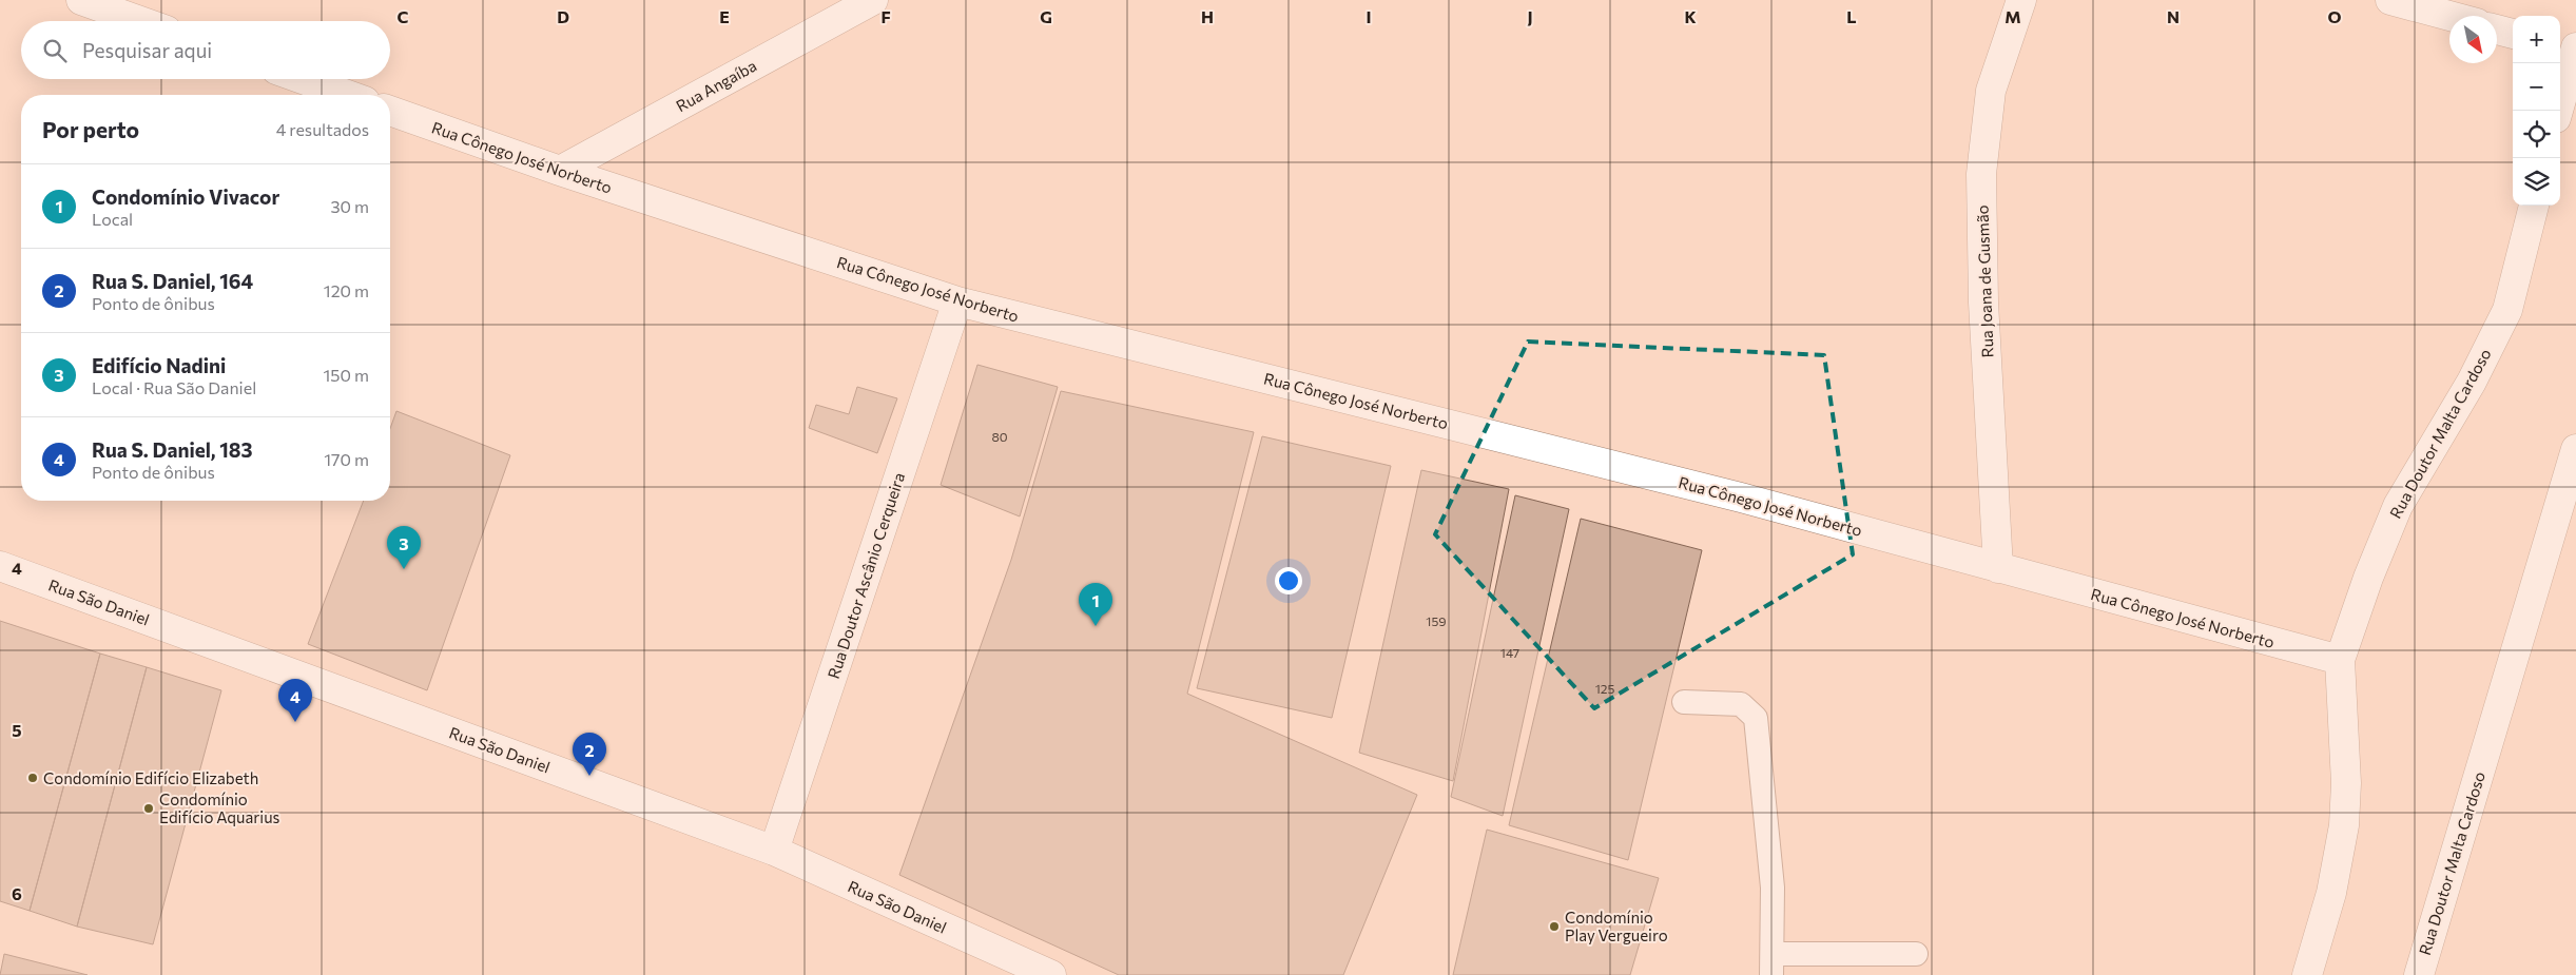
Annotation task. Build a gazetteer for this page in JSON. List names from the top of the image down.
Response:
{
  "streets": {
    "street": [
      "Rua Angaíba",
      "Rua Cônego José Norberto",
      "Rua Joana de Gusmão",
      "Rua Doutor Malta Cardoso",
      "Rua Doutor Ascânio Cerqueira",
      "Rua São Daniel"
    ]
  },
  "crossings": [
    ["Rua Angaíba", "Rua Cônego José Norberto"],
    ["Rua Cônego José Norberto", "Rua Joana de Gusmão"],
    ["Rua Cônego José Norberto", "Rua Doutor Malta Cardoso"],
    ["Rua Cônego José Norberto", "Rua Doutor Ascânio Cerqueira"],
    ["Rua Doutor Ascânio Cerqueira", "Rua São Daniel"]
  ],
  "places": ["Condomínio Edifício Elizabeth", "Condomínio Edifício Aquarius", "Condomínio Play Vergueiro"],
  "house_numbers": [
    "80",
    "159",
    "147",
    "125"
  ],
  "north": "bottom right",
  "page": {
    "map_buttons": ["+", "−"],
    "search": "Pesquisar aqui",
    "heading": ["Por perto", "4 resultados"],
    "list": [
      {
        "mark": "1",
        "name": "Condomínio Vivacor",
        "note": "Local",
        "value": "30 m"
      },
      {
        "mark": "2",
        "name": "Rua S. Daniel, 164",
        "note": "Ponto de ônibus",
        "value": "120 m"
      },
      {
        "mark": "3",
        "name": "Edifício Nadini",
        "note": "Local · Rua São Daniel",
        "value": "150 m"
      },
      {
        "mark": "4",
        "name": "Rua S. Daniel, 183",
        "note": "Ponto de ônibus",
        "value": "170 m"
      }
    ],
    "pins": [
      "3",
      "1",
      "4",
      "2"
    ]
  },
  "grid": {
    "columns": [
      "C",
      "D",
      "E",
      "F",
      "G",
      "H",
      "I",
      "J",
      "K",
      "L",
      "M",
      "N",
      "O"
    ],
    "rows": ["4", "5", "6"]
  }
}
